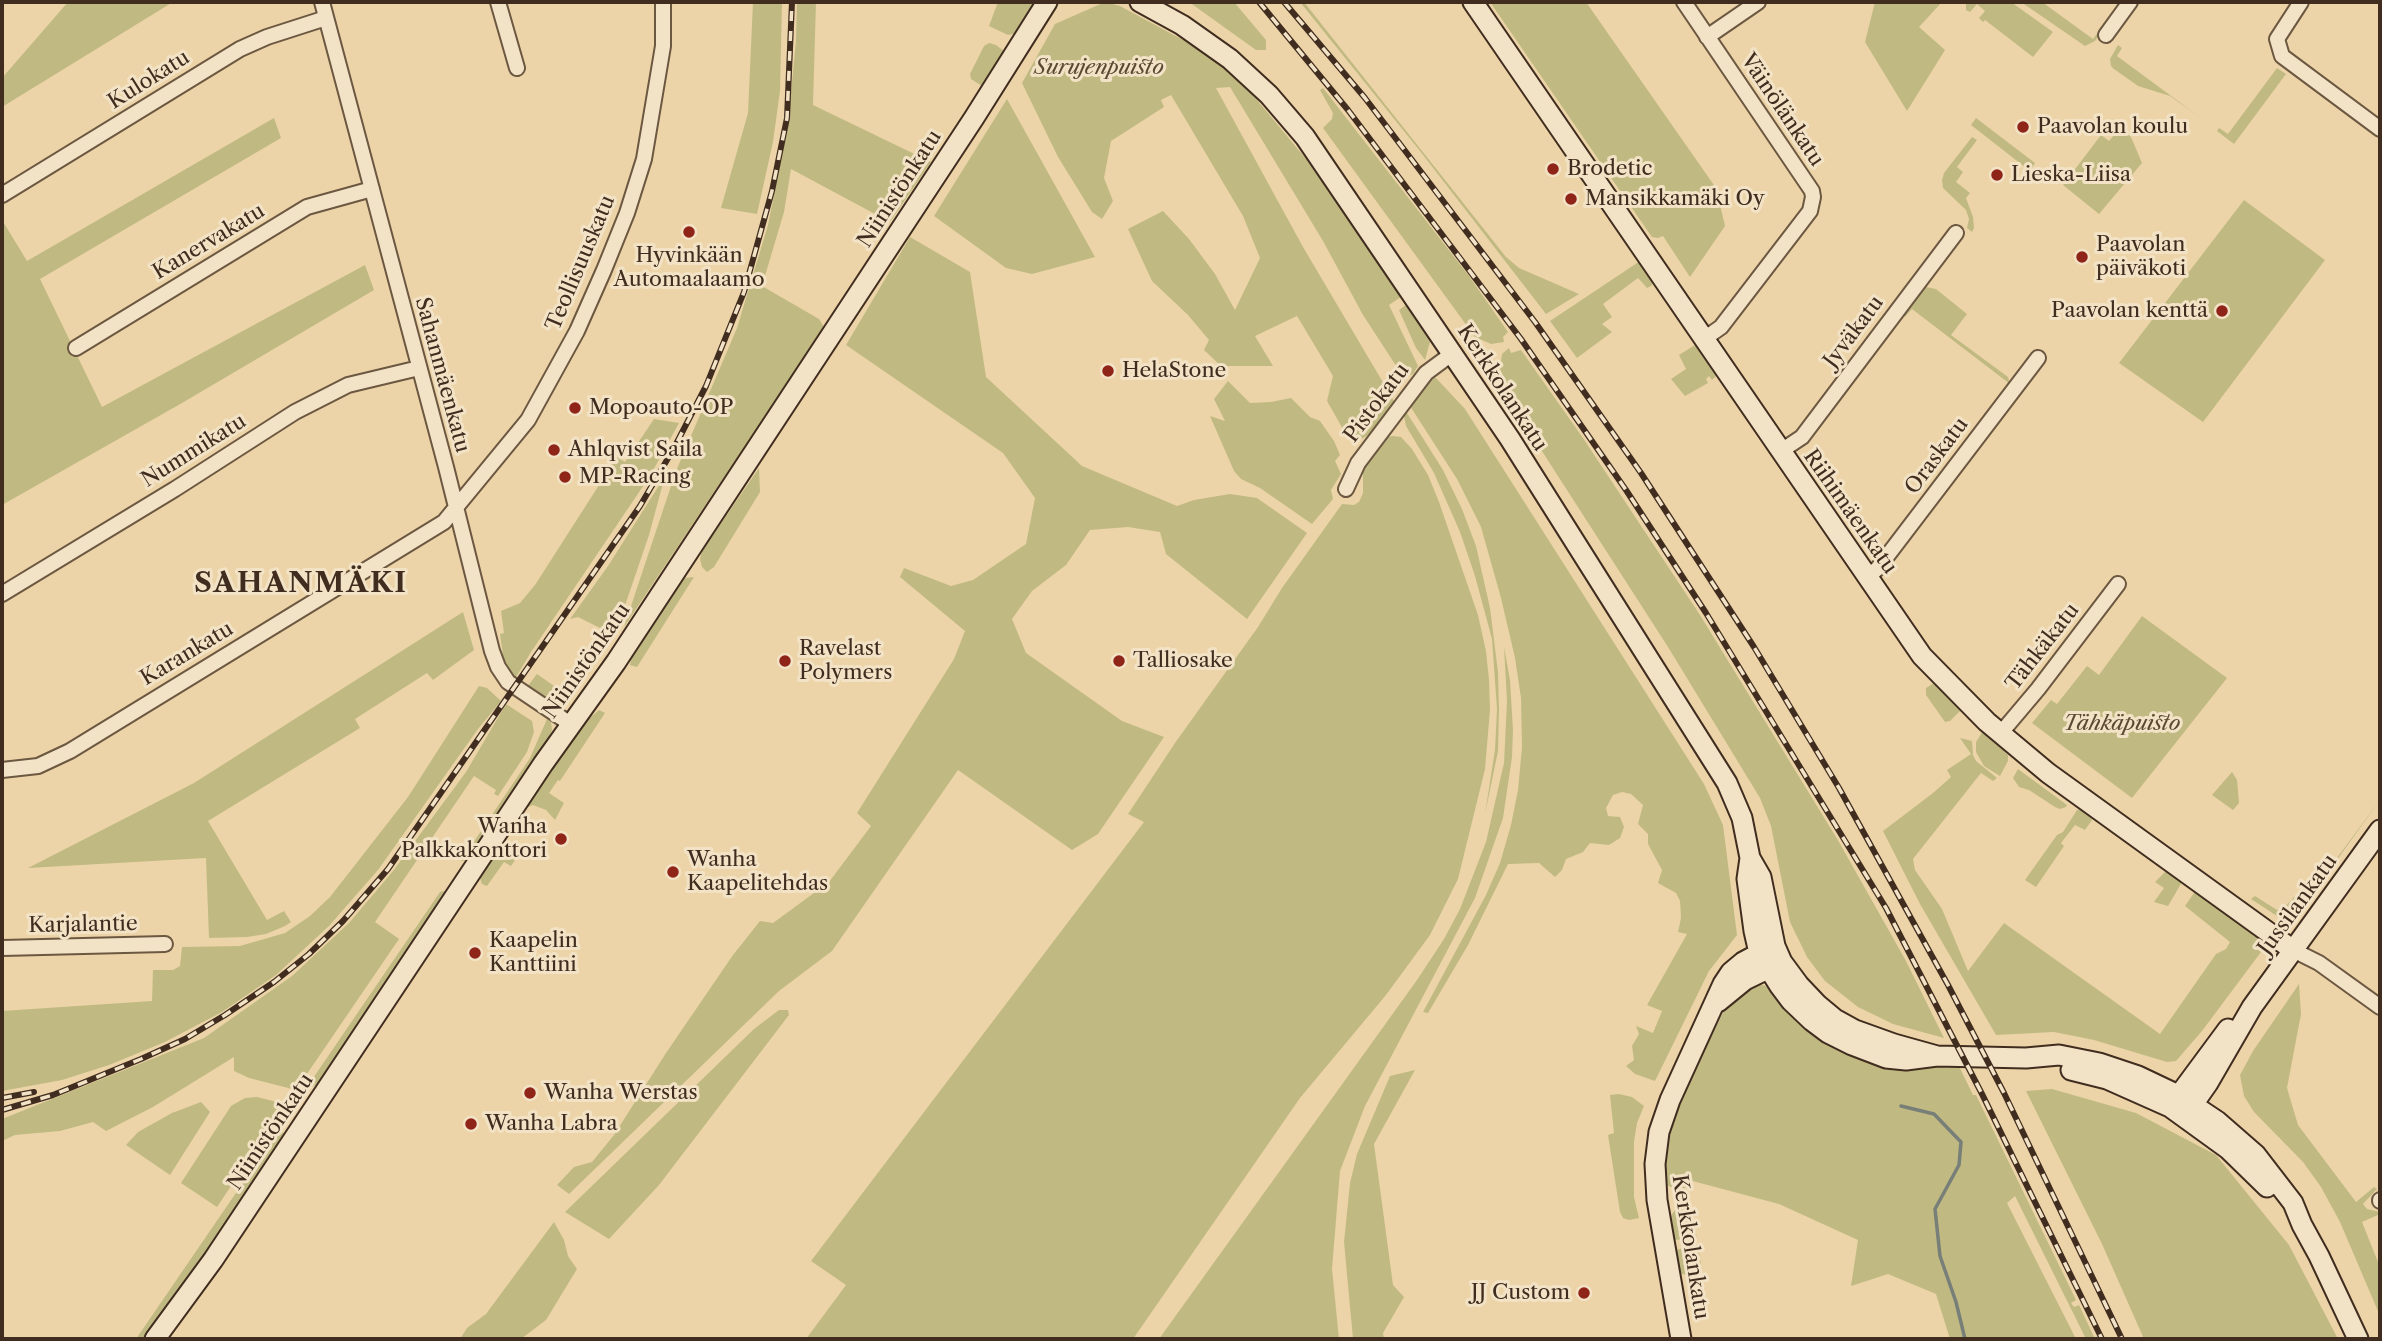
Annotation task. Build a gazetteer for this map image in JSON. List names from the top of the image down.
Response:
{
  "streets": {
    "street": [
      "Kulokatu",
      "Väinölänkatu",
      "Niinistönkatu",
      "Kanervakatu",
      "Teollisuuskatu",
      "Jyväkatu",
      "Sahanmäenkatu",
      "Kerkkolankatu",
      "Pistokatu",
      "Nummikatu",
      "Oraskatu",
      "Riihimäenkatu",
      "Tähkäkatu",
      "Karankatu",
      "Jussilankatu",
      "Karjalantie"
    ]
  },
  "crossings": [
    ["Kulokatu", "Sahanmäenkatu"],
    ["Väinölänkatu", "Riihimäenkatu"],
    ["Niinistönkatu", "Sahanmäenkatu"],
    ["Kanervakatu", "Sahanmäenkatu"],
    ["Teollisuuskatu", "Sahanmäenkatu"],
    ["Teollisuuskatu", "Karankatu"],
    ["Jyväkatu", "Riihimäenkatu"],
    ["Sahanmäenkatu", "Nummikatu"],
    ["Sahanmäenkatu", "Karankatu"],
    ["Kerkkolankatu", "Pistokatu"],
    ["Oraskatu", "Riihimäenkatu"],
    ["Riihimäenkatu", "Tähkäkatu"],
    ["Riihimäenkatu", "Jussilankatu"]
  ],
  "districts": ["SAHANMÄKI"],
  "parks": ["Surujenpuisto", "Tähkäpuisto"],
  "places": [
    "Paavolan koulu",
    "Brodetic",
    "Lieska-Liisa",
    "Mansikkamäki Oy",
    "Hyvinkään Automaalaamo",
    "Paavolan päiväkoti",
    "Paavolan kenttä",
    "HelaStone",
    "Mopoauto-OP",
    "Ahlqvist Saila",
    "MP-Racing",
    "Ravelast Polymers",
    "Talliosake",
    "Wanha Palkkakonttori",
    "Wanha Kaapelitehdas",
    "Kaapelin Kanttiini",
    "Wanha Werstas",
    "Wanha Labra",
    "JJ Custom"
  ]
}
